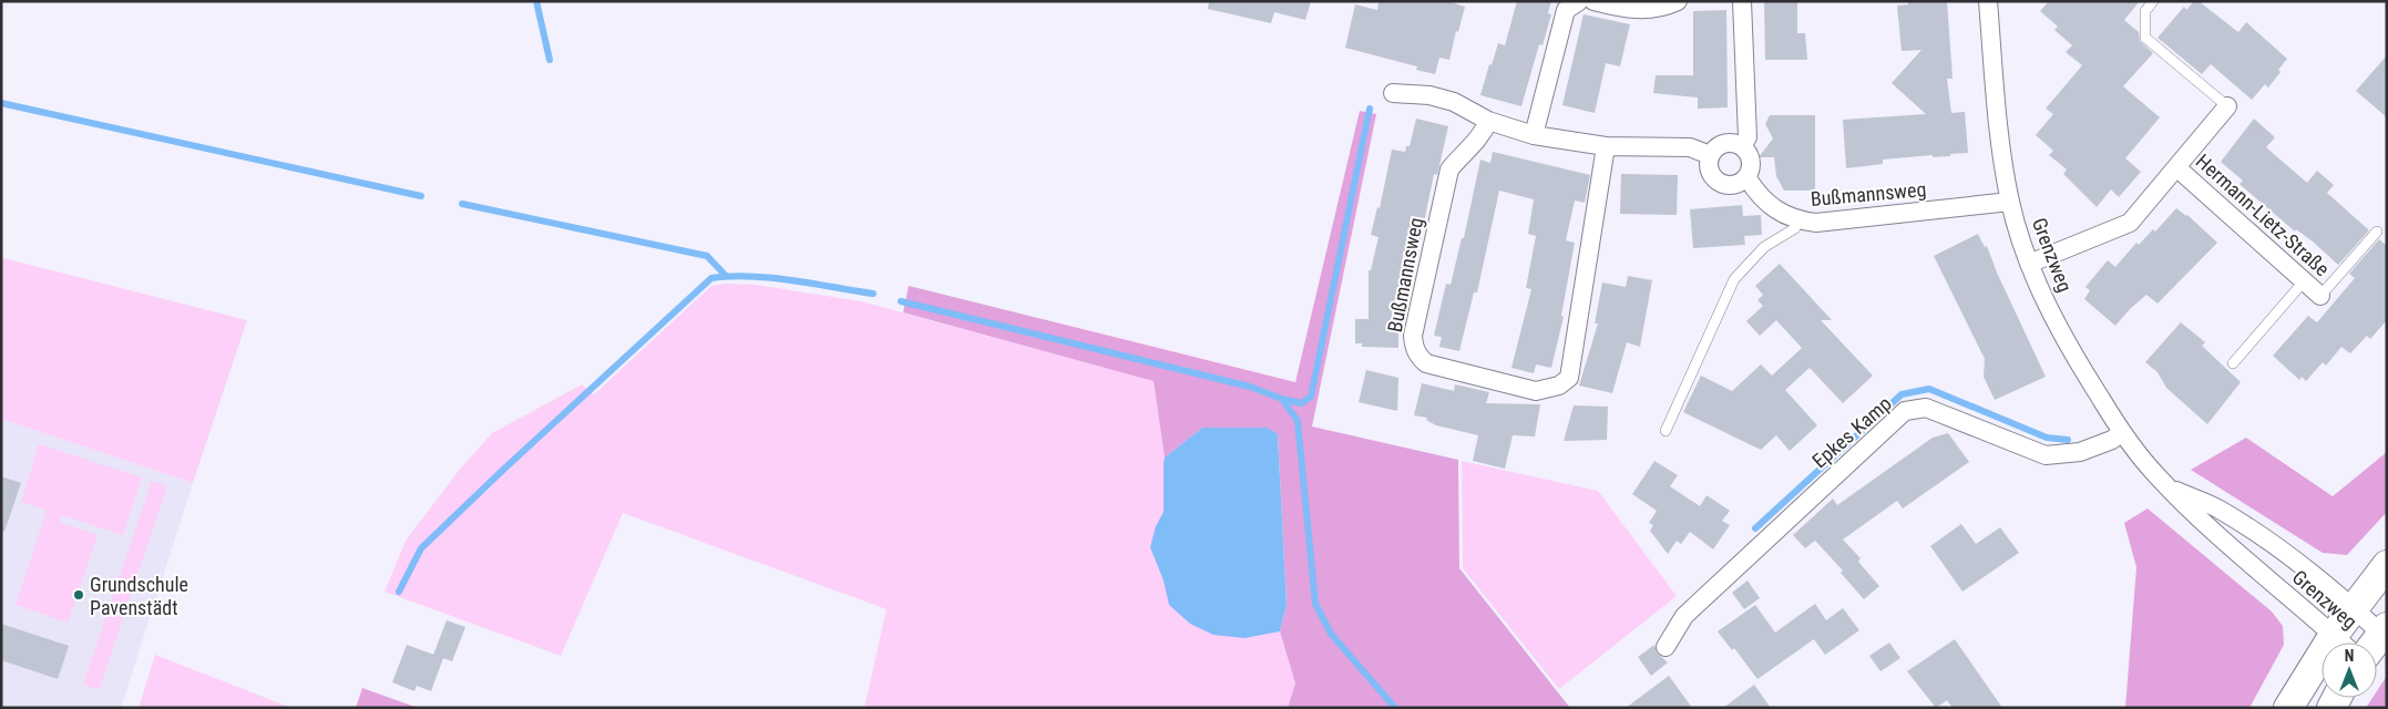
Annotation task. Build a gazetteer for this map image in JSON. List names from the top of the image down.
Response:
{
  "streets": {
    "street": [
      "Bußmannsweg",
      "Hermann-Lietz-Straße",
      "Grenzweg",
      "Epkes Kamp"
    ]
  },
  "crossings": [
    ["Bußmannsweg", "Grenzweg"],
    ["Hermann-Lietz-Straße", "Grenzweg"],
    ["Grenzweg", "Epkes Kamp"]
  ],
  "places": ["Grundschule Pavenstädt"],
  "north": "top"
}
